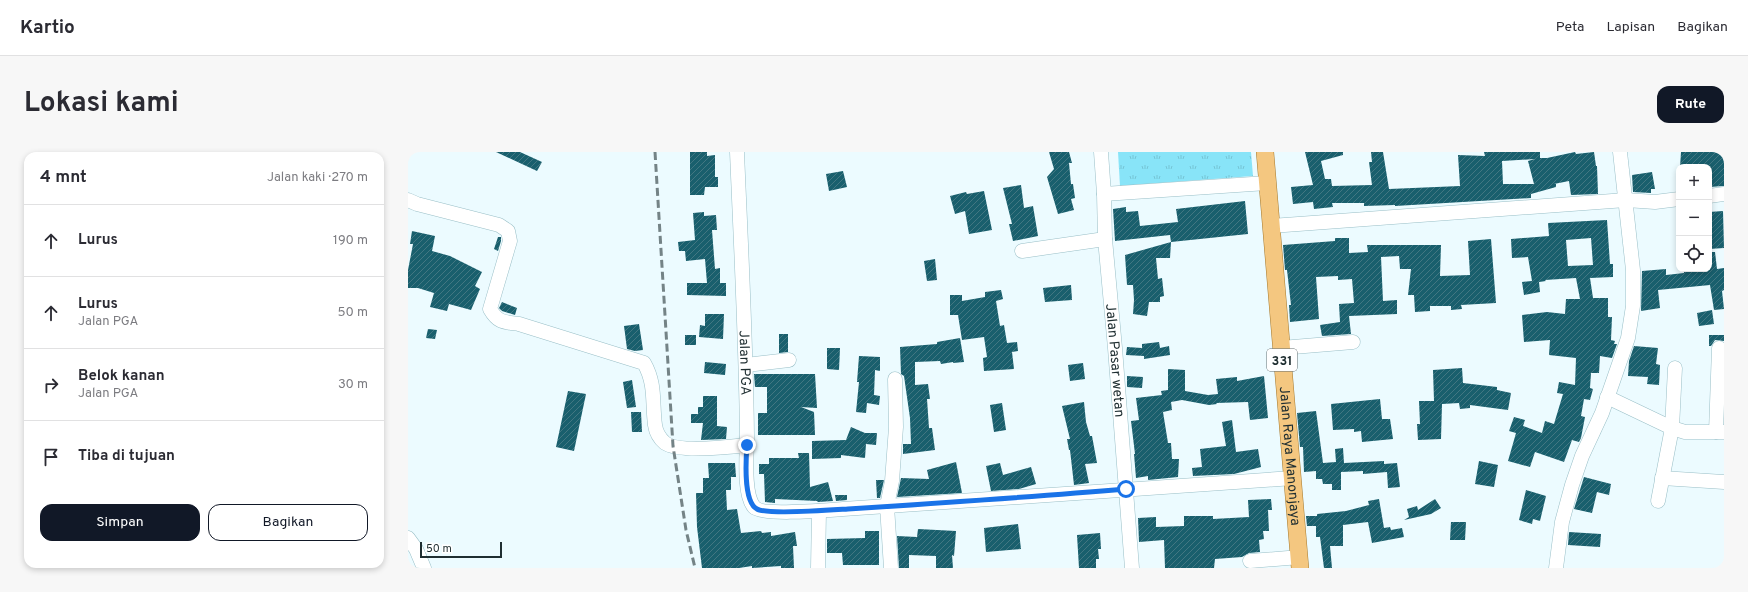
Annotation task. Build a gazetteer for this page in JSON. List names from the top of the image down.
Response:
{
  "streets": {
    "main road": ["331", "Jalan Raya Manonjaya"],
    "street": ["Jalan Pasar wetan", "Jalan PGA"]
  },
  "scale_bar": "50 m",
  "page": {
    "header": "Kartio",
    "nav": ["Peta", "Lapisan", "Bagikan"],
    "title": "Lokasi kami",
    "buttons": [
      "Rute",
      ["Simpan", "Bagikan"]
    ],
    "heading": ["4 mnt", "Jalan kaki · 270 m"],
    "map_buttons": ["+", "−"],
    "list": [
      ["Lurus", "190 m"],
      ["Lurus", "Jalan PGA", "50 m"],
      ["Belok kanan", "Jalan PGA", "30 m"],
      "Tiba di tujuan"
    ],
    "scale": "50 m"
  }
}
